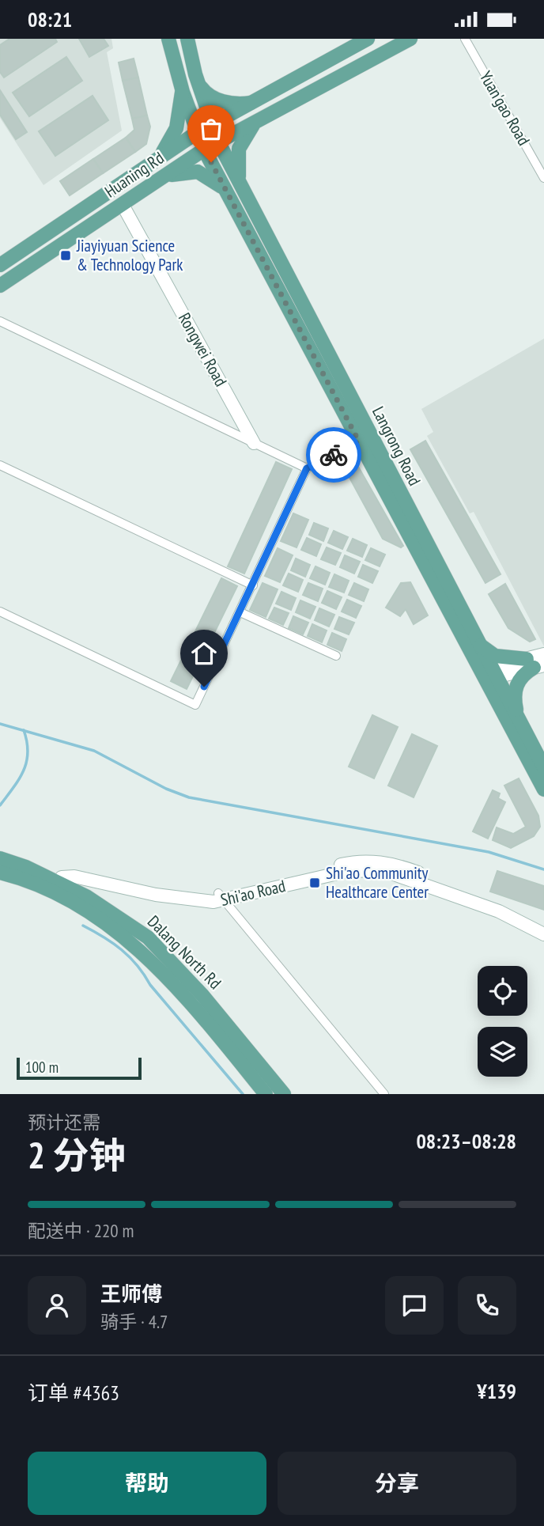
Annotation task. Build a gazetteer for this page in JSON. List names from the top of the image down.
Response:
{
  "streets": {
    "main road": [
      "Huaning Rd",
      "Rongwei Road",
      "Langrong Road",
      "Shi'ao Road",
      "Dalang North Rd"
    ],
    "street": ["Yuan'gao Road"]
  },
  "crossings": [
    ["Huaning Rd", "Rongwei Road"],
    ["Huaning Rd", "Langrong Road"],
    ["Shi'ao Road", "Dalang North Rd"]
  ],
  "places": {
    "transit": ["Jiayiyuan Science & Technology Park", "Shi'ao Community Healthcare Center"]
  },
  "scale_bar": "100 m",
  "page": {
    "status": "08:21",
    "scale": "100 m",
    "heading": ["2 分钟", "预计还需", "08:23–08:28"],
    "panel": [
      "王师傅",
      "骑手 · 4.7",
      "订单 #4363",
      "¥139"
    ],
    "bar": "配送中 · 220 m",
    "buttons": ["帮助", "分享"]
  }
}
